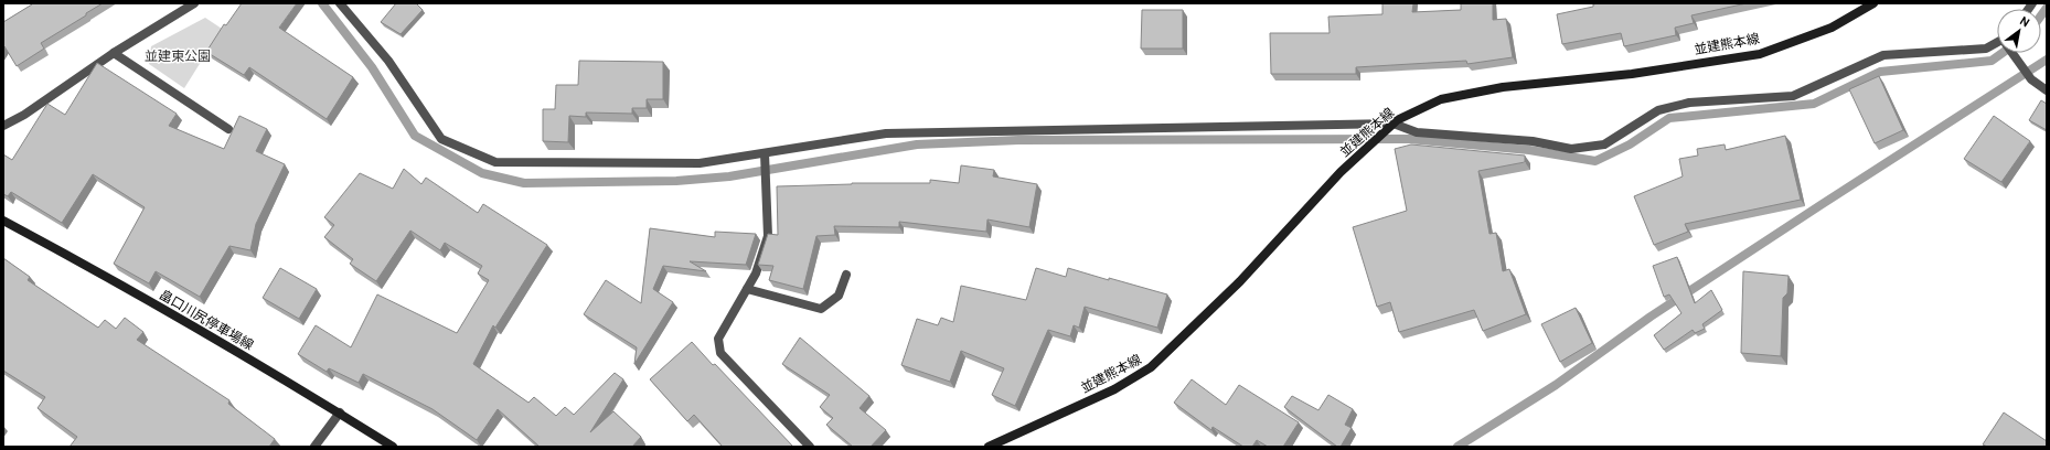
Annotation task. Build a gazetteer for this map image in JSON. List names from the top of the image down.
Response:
{
  "streets": {
    "main road": ["並建熊本線", "畠口川尻停車場線"]
  },
  "parks": ["並建東公園"],
  "north": "top right"
}
